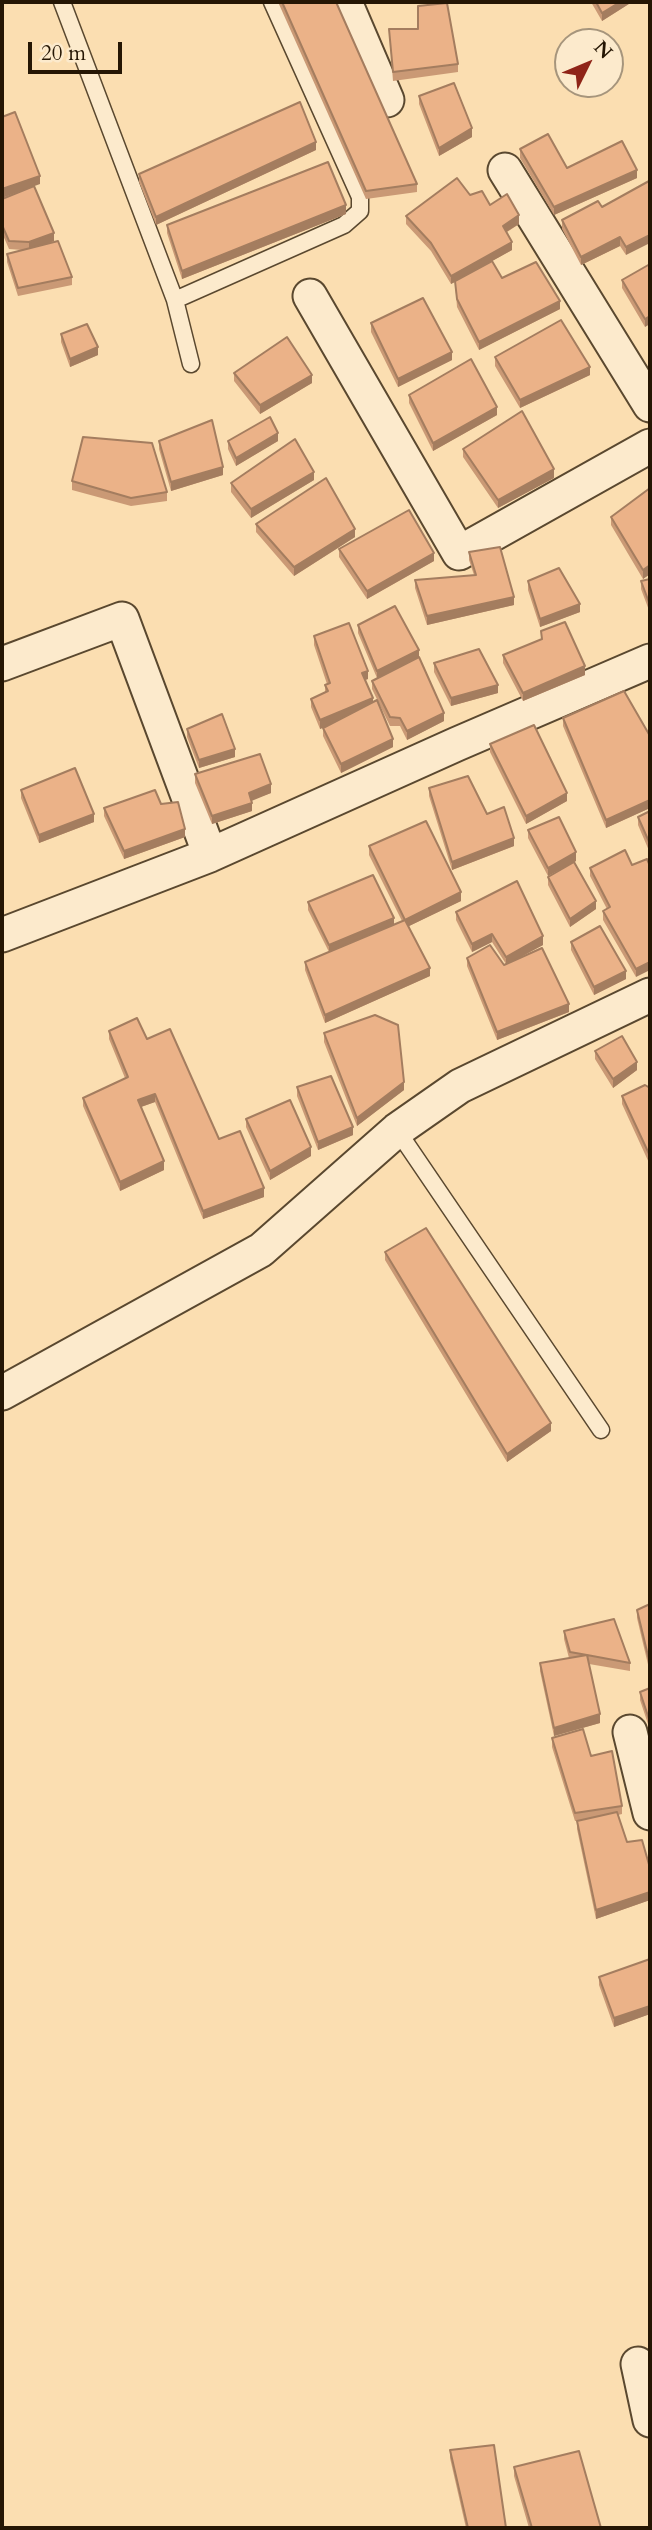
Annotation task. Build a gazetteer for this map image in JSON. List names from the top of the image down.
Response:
{
  "scale_bar": "20 m",
  "north": "top right"
}
